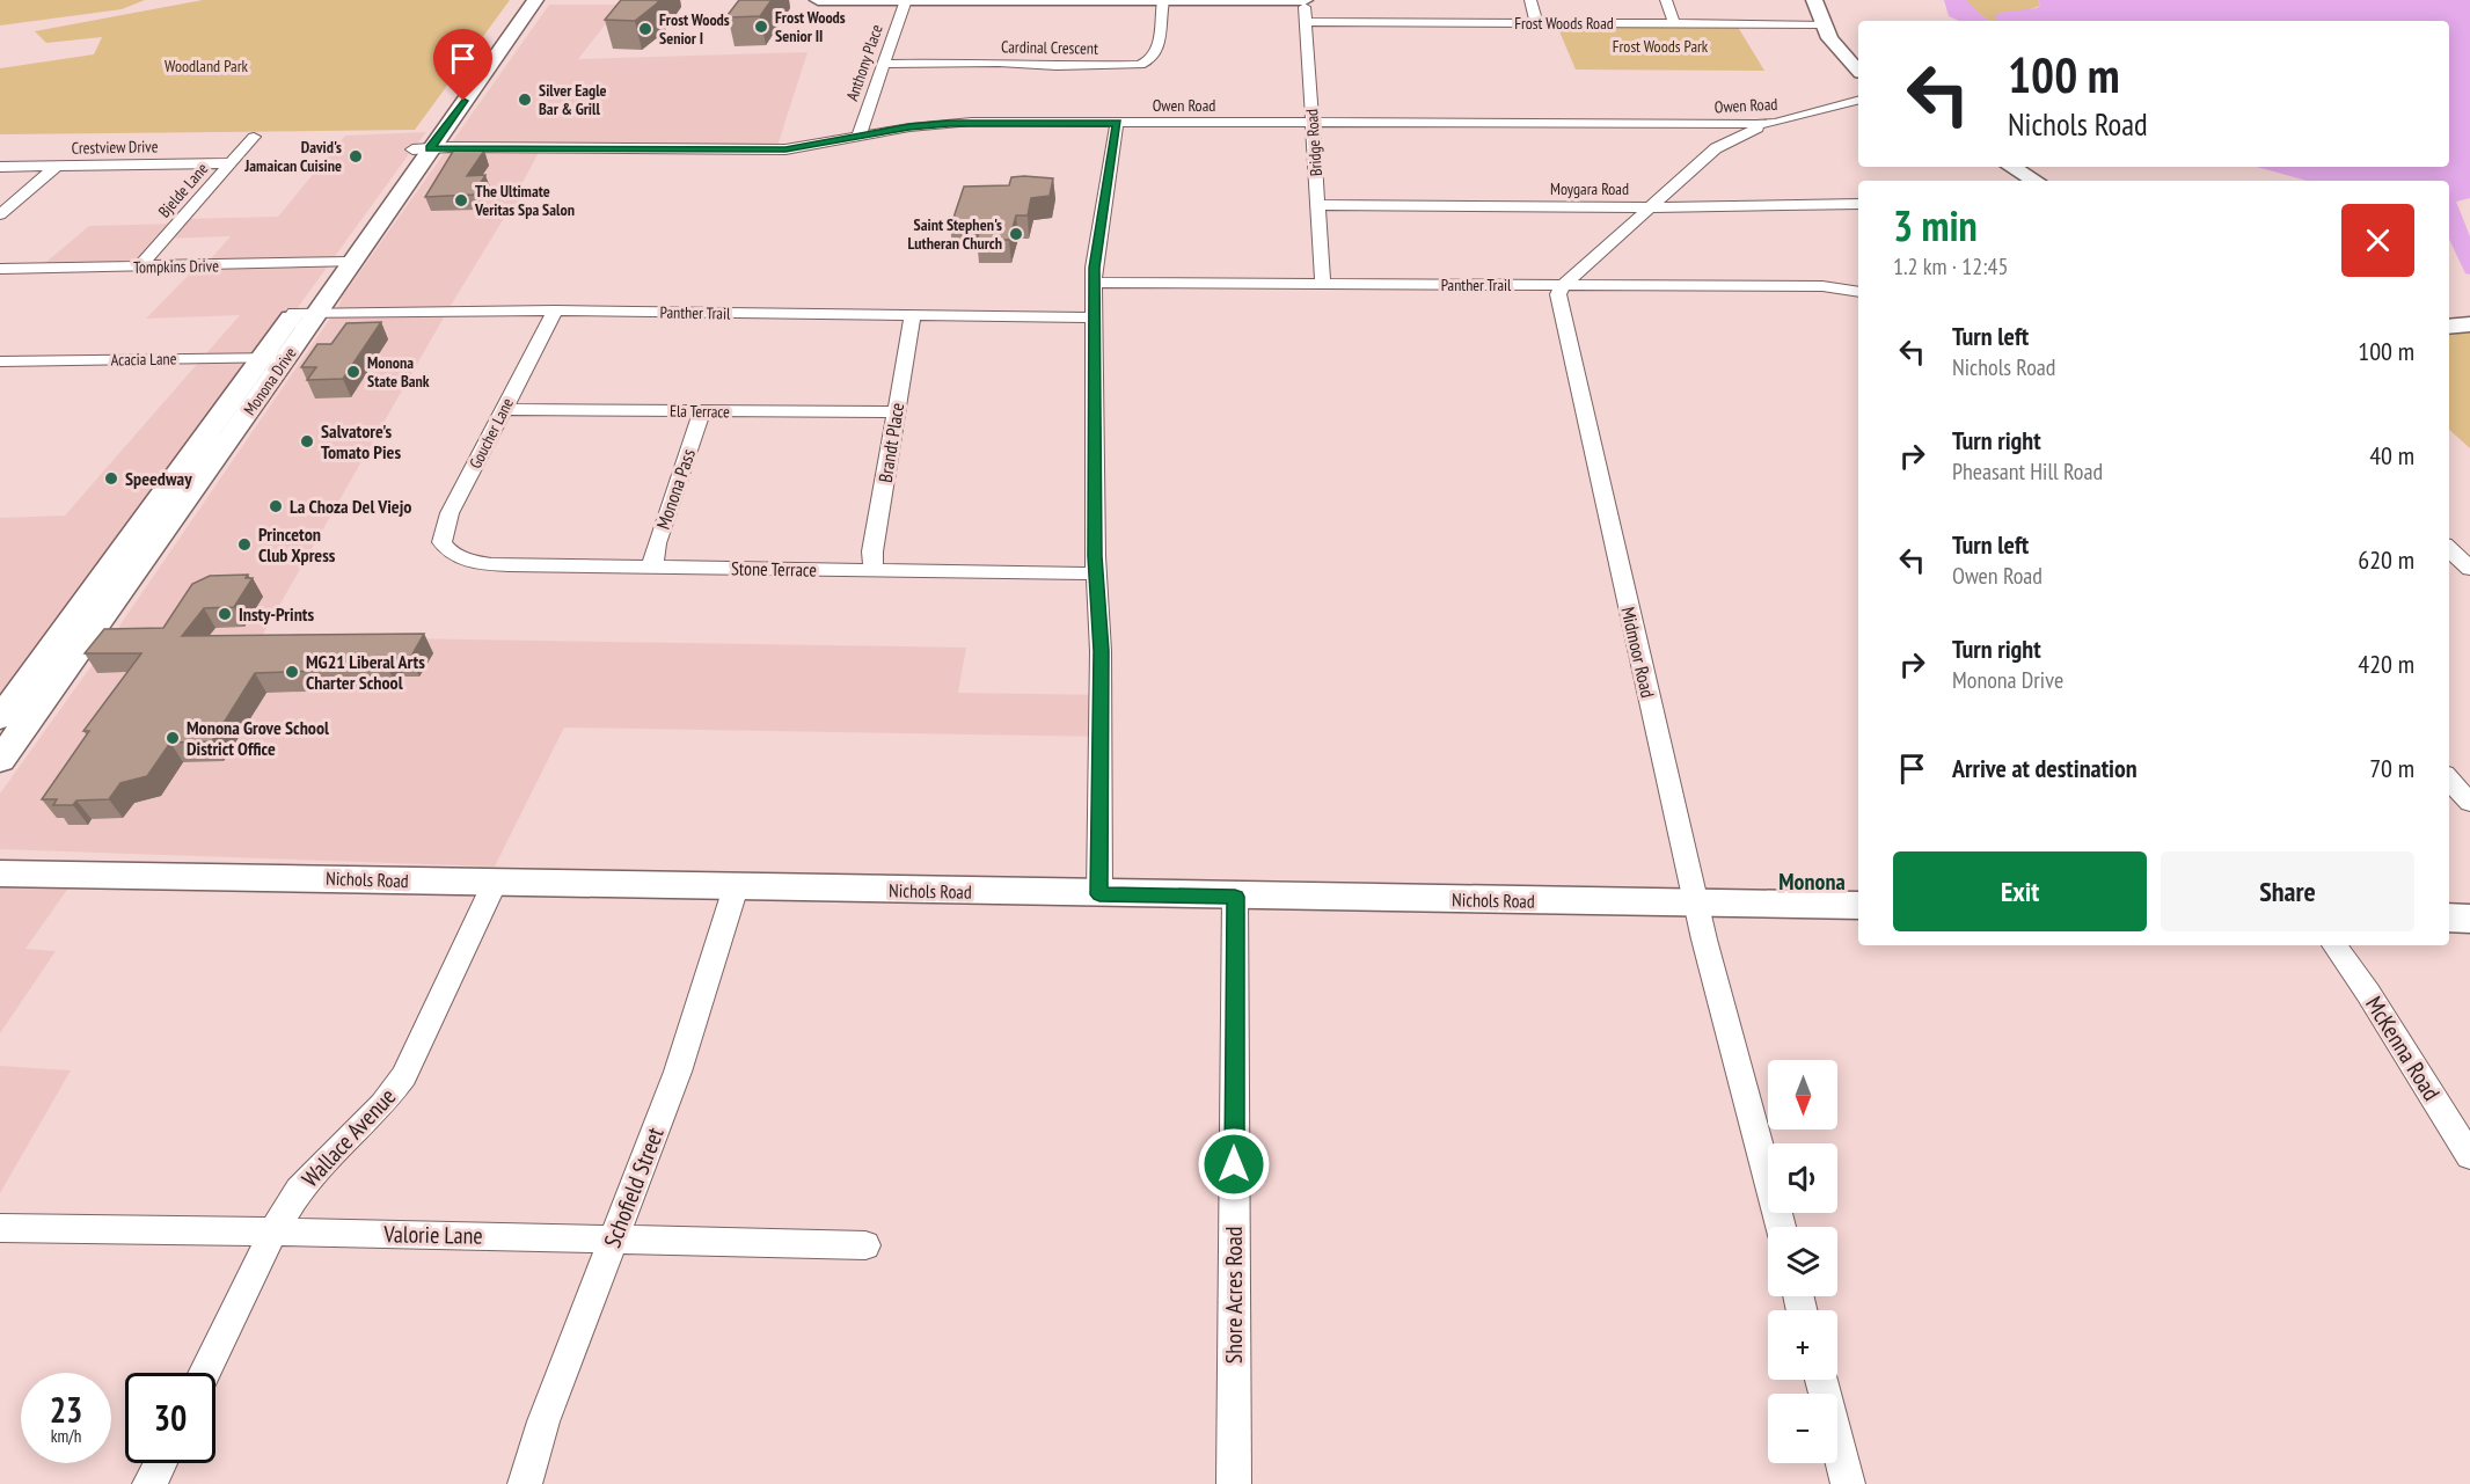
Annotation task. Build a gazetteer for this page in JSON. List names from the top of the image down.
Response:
{
  "streets": {
    "street": [
      "Frost Woods Road",
      "Cardinal Crescent",
      "Anthony Place",
      "Owen Road",
      "Bridge Road",
      "Crestview Drive",
      "Moygara Road",
      "Bjelde Lane",
      "Tompkins Drive",
      "Panther Trail",
      "Acacia Lane",
      "Monona Drive",
      "Ela Terrace",
      "Goucher Lane",
      "Brandt Place",
      "Monona Pass",
      "Stone Terrace",
      "Midmoor Road",
      "Nichols Road",
      "McKenna Road",
      "Wallace Avenue",
      "Schofield Street",
      "Valorie Lane",
      "Shore Acres Road"
    ]
  },
  "crossings": [
    ["Frost Woods Road", "Bridge Road"],
    ["Cardinal Crescent", "Anthony Place"],
    ["Anthony Place", "Owen Road"],
    ["Owen Road", "Bridge Road"],
    ["Owen Road", "Monona Drive"],
    ["Bridge Road", "Moygara Road"],
    ["Bridge Road", "Panther Trail"],
    ["Crestview Drive", "Bjelde Lane"],
    ["Bjelde Lane", "Tompkins Drive"],
    ["Tompkins Drive", "Monona Drive"],
    ["Panther Trail", "Monona Drive"],
    ["Panther Trail", "Goucher Lane"],
    ["Panther Trail", "Brandt Place"],
    ["Panther Trail", "Midmoor Road"],
    ["Acacia Lane", "Monona Drive"],
    ["Ela Terrace", "Goucher Lane"],
    ["Ela Terrace", "Brandt Place"],
    ["Ela Terrace", "Monona Pass"],
    ["Goucher Lane", "Stone Terrace"],
    ["Brandt Place", "Stone Terrace"],
    ["Monona Pass", "Stone Terrace"],
    ["Midmoor Road", "Nichols Road"],
    ["Nichols Road", "Wallace Avenue"],
    ["Nichols Road", "Schofield Street"],
    ["Nichols Road", "Shore Acres Road"],
    ["Wallace Avenue", "Valorie Lane"],
    ["Schofield Street", "Valorie Lane"]
  ],
  "districts": ["Monona"],
  "parks": ["Frost Woods Park", "Woodland Park"],
  "places": [
    "Frost Woods Senior II",
    "Frost Woods Senior I",
    "Silver Eagle Bar & Grill",
    "David's Jamaican Cuisine",
    "The Ultimate Veritas Spa Salon",
    "Saint Stephen's Lutheran Church",
    "Monona State Bank",
    "Salvatore's Tomato Pies",
    "Speedway",
    "La Choza Del Viejo",
    "Princeton Club Xpress",
    "Insty-Prints",
    "MG21 Liberal Arts Charter School",
    "Monona Grove School District Office"
  ],
  "north": "bottom",
  "page": {
    "turn": ["100 m", "Nichols Road"],
    "heading": ["3 min", "1.2 km · 12:45"],
    "list": [
      {
        "name": "Turn left",
        "note": "Nichols Road",
        "value": "100 m"
      },
      {
        "name": "Turn right",
        "note": "Pheasant Hill Road",
        "value": "40 m"
      },
      {
        "name": "Turn left",
        "note": "Owen Road",
        "value": "620 m"
      },
      {
        "name": "Turn right",
        "note": "Monona Drive",
        "value": "420 m"
      },
      {
        "name": "Arrive at destination",
        "value": "70 m"
      }
    ],
    "buttons": ["Exit", "Share"],
    "map_buttons": ["+", "−"],
    "speed": "23 km/h",
    "limit": "30"
  }
}
